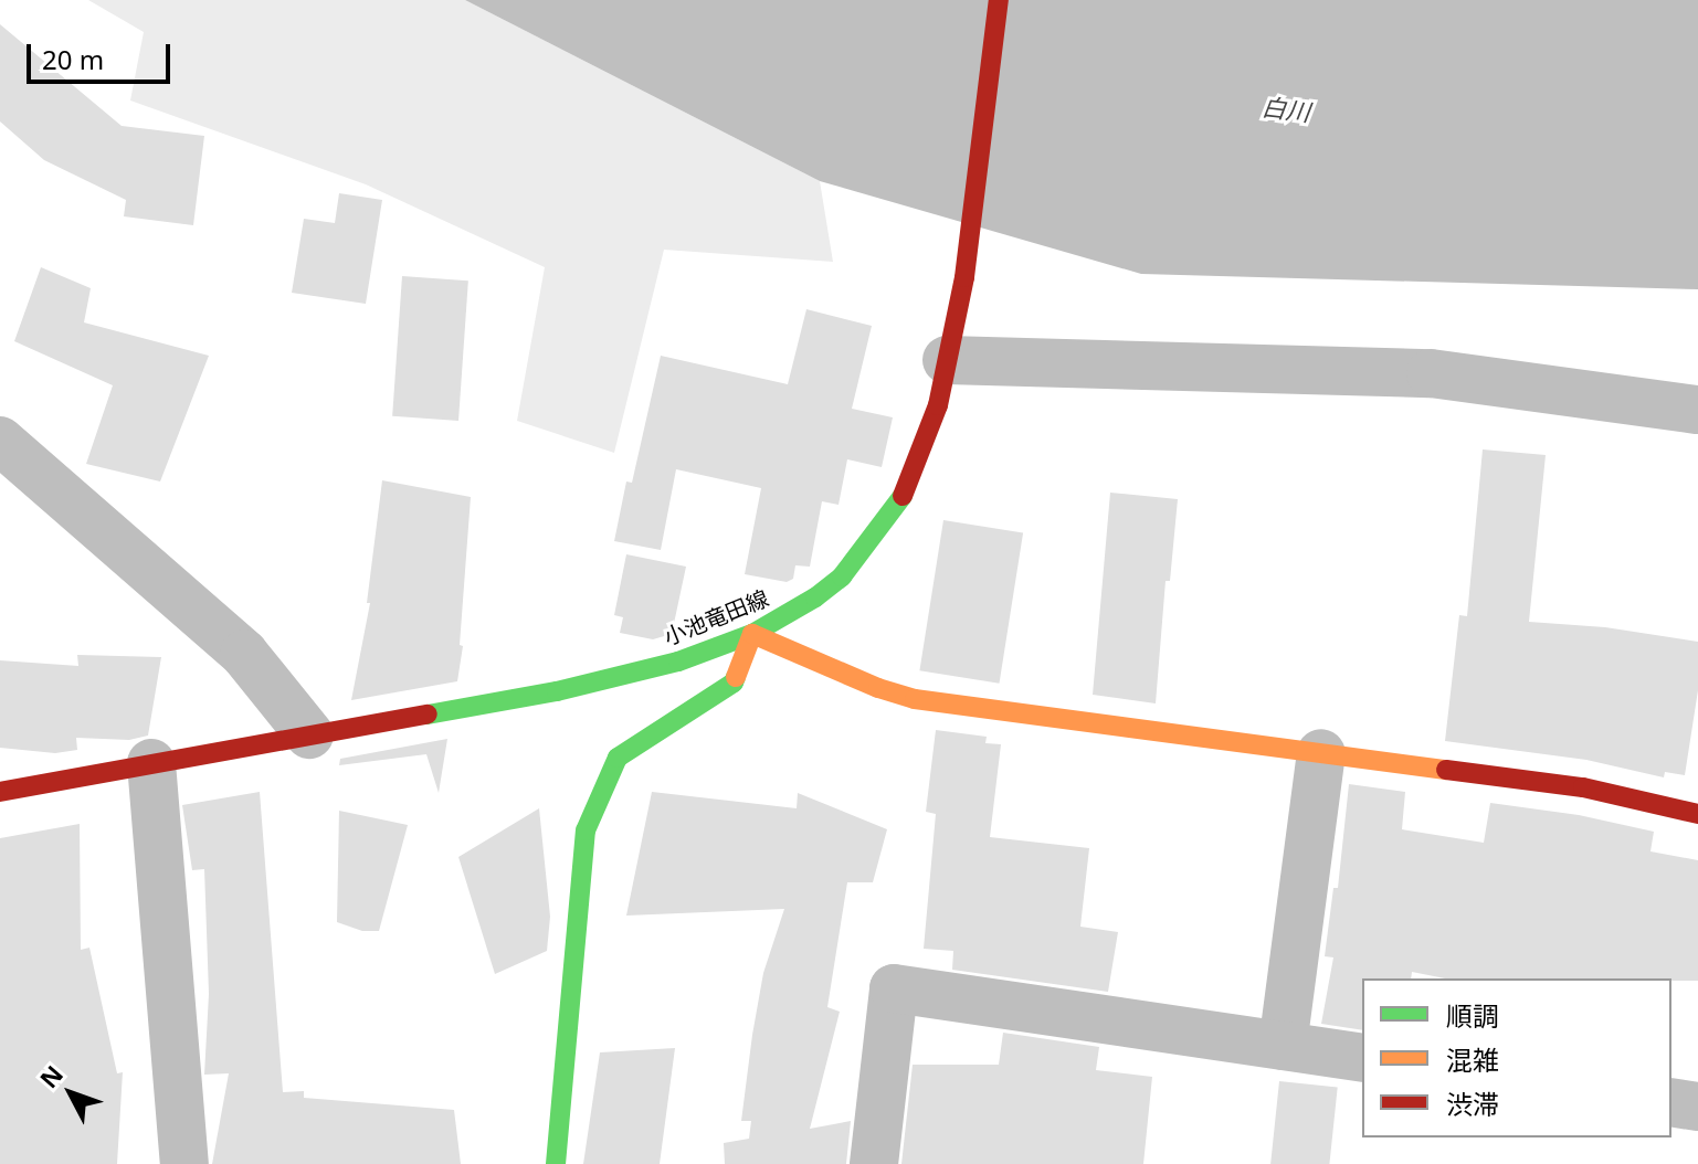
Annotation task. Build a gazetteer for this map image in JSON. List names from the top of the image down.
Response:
{
  "streets": {
    "street": ["小池竜田線"]
  },
  "water": ["白川"],
  "legend": ["順調", "混雑", "渋滞"],
  "scale_bar": "20 m",
  "north": "top left"
}
